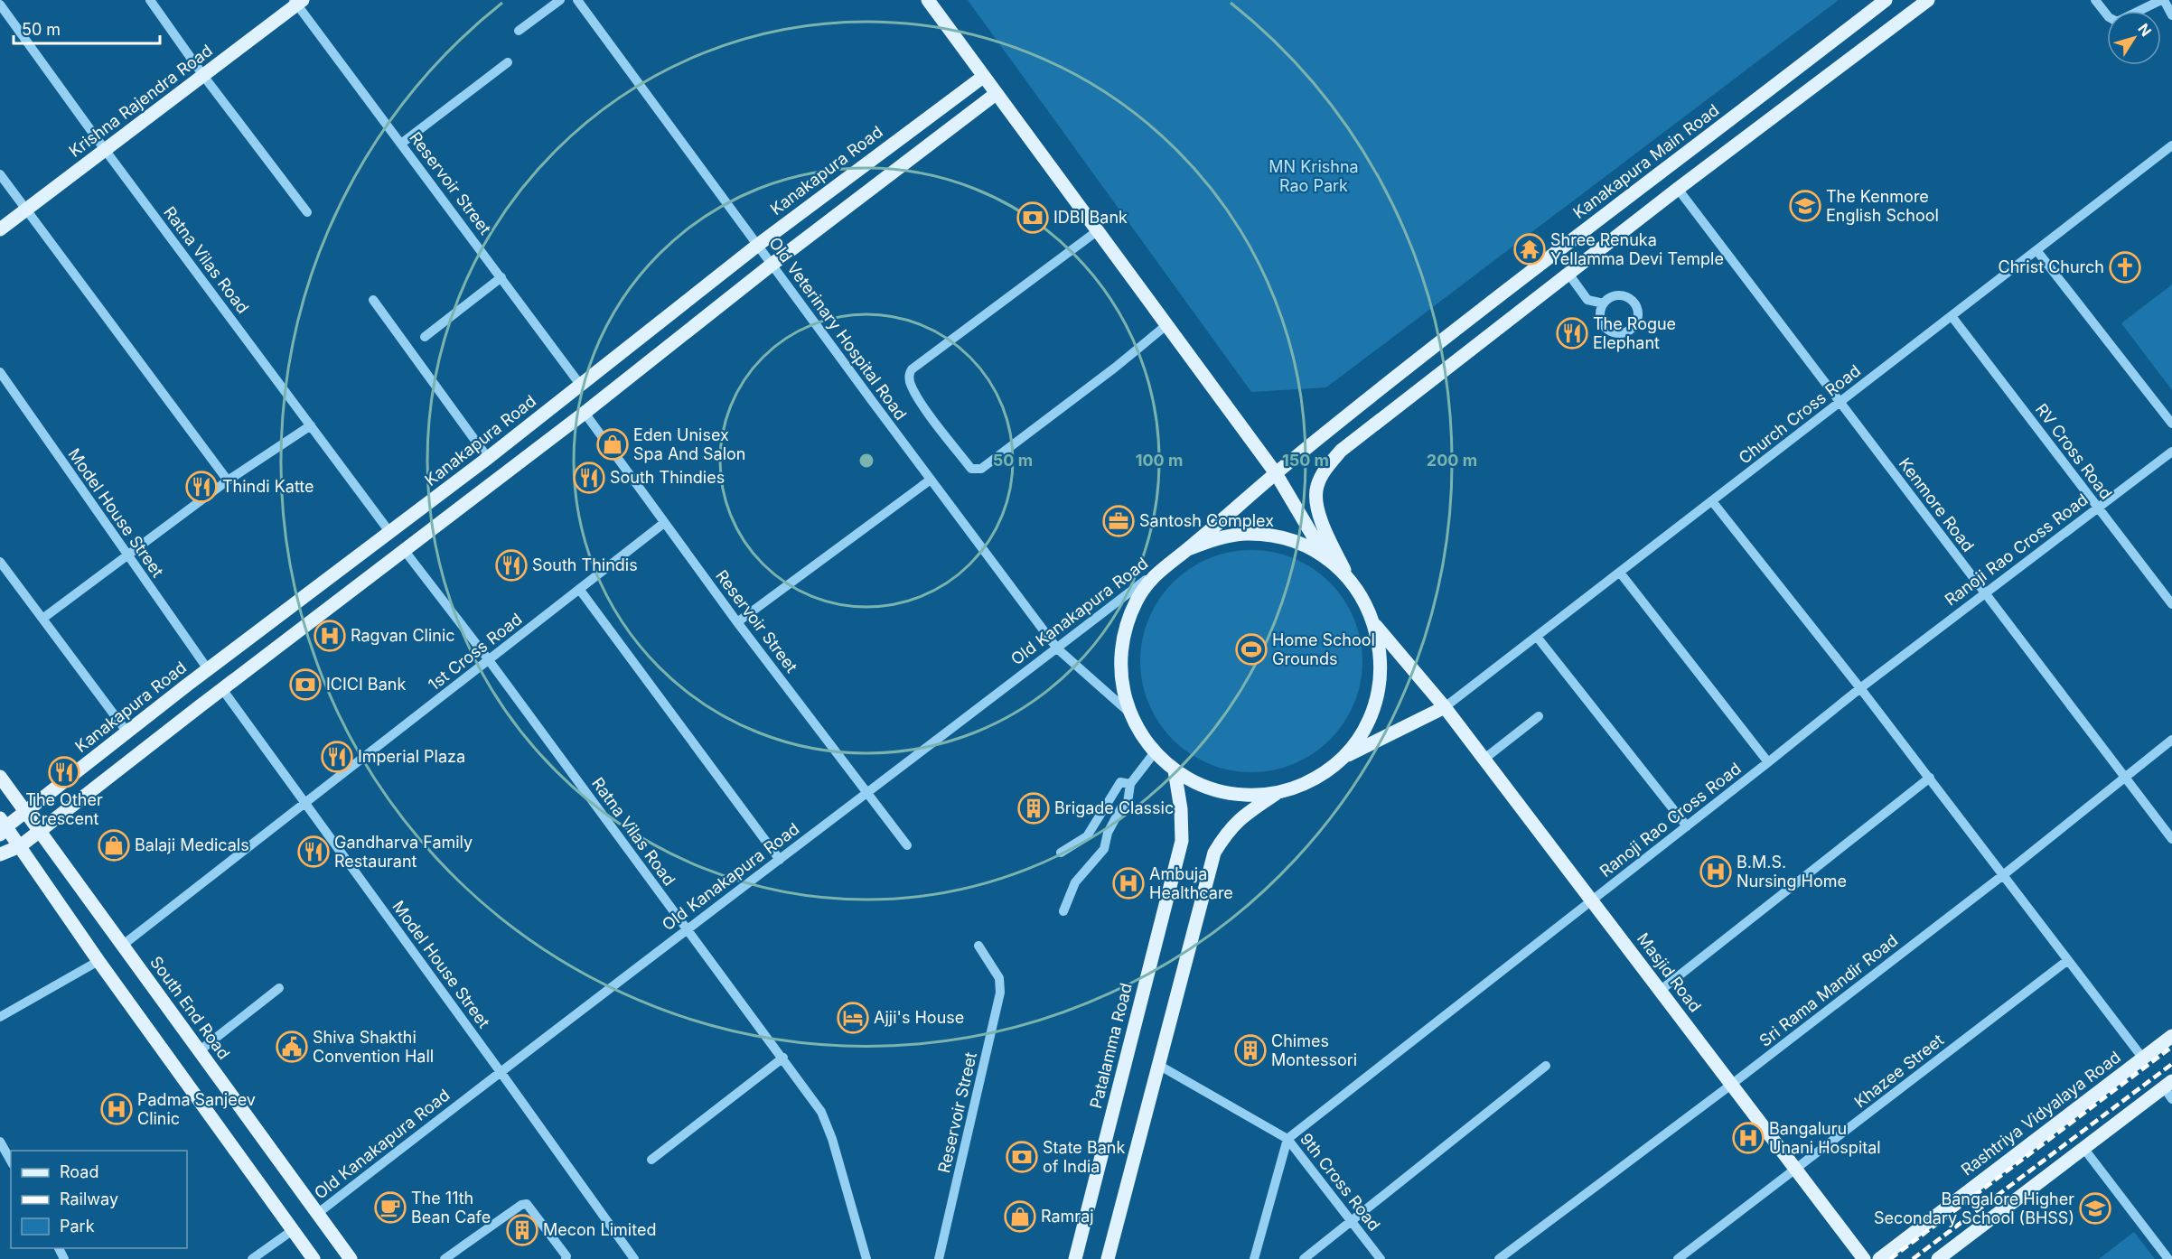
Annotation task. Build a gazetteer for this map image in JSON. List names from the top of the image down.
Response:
{
  "streets": {
    "main road": [
      "Krishna Rajendra Road",
      "Kanakapura Main Road",
      "Kanakapura Road",
      "Masjid Road",
      "South End Road",
      "Patalamma Road",
      "Rashtriya Vidyalaya Road"
    ],
    "street": [
      "Reservoir Street",
      "Ratna Vilas Road",
      "Old Veterinary Hospital Road",
      "Church Cross Road",
      "RV Cross Road",
      "Kenmore Road",
      "Model House Street",
      "Ranoji Rao Cross Road",
      "Old Kanakapura Road",
      "1st Cross Road",
      "Sri Rama Mandir Road",
      "Khazee Street",
      "9th Cross Road"
    ]
  },
  "crossings": [
    ["Krishna Rajendra Road", "Reservoir Street"],
    ["Krishna Rajendra Road", "Ratna Vilas Road"],
    ["Kanakapura Road", "Reservoir Street"],
    ["Kanakapura Road", "Ratna Vilas Road"],
    ["Kanakapura Road", "Old Veterinary Hospital Road"],
    ["Kanakapura Road", "Model House Street"],
    ["Kanakapura Road", "South End Road"],
    ["Reservoir Street", "Old Kanakapura Road"],
    ["Reservoir Street", "1st Cross Road"],
    ["Ratna Vilas Road", "Old Kanakapura Road"],
    ["Ratna Vilas Road", "1st Cross Road"],
    ["Old Veterinary Hospital Road", "Old Kanakapura Road"],
    ["Church Cross Road", "RV Cross Road"],
    ["Church Cross Road", "Kenmore Road"],
    ["Church Cross Road", "Masjid Road"],
    ["RV Cross Road", "Ranoji Rao Cross Road"],
    ["Kenmore Road", "Ranoji Rao Cross Road"],
    ["Kenmore Road", "Sri Rama Mandir Road"],
    ["Model House Street", "Old Kanakapura Road"],
    ["Model House Street", "1st Cross Road"],
    ["Ranoji Rao Cross Road", "Masjid Road"],
    ["Ranoji Rao Cross Road", "9th Cross Road"],
    ["Old Kanakapura Road", "South End Road"],
    ["1st Cross Road", "South End Road"],
    ["Masjid Road", "Sri Rama Mandir Road"],
    ["Masjid Road", "Khazee Street"]
  ],
  "parks": ["MN Krishna Rao Park"],
  "places": {
    "school or university": ["The Kenmore English School", "Bangalore Higher Secondary School (BHSS)"],
    "bank": ["IDBI Bank", "ICICI Bank", "State Bank of India"],
    "temple": ["Shree Renuka Yellamma Devi Temple"],
    "church": ["Christ Church"],
    "restaurant": [
      "The Rogue Elephant",
      "South Thindies",
      "Thindi Katte",
      "South Thindis",
      "Imperial Plaza",
      "The Other Crescent",
      "Gandharva Family Restaurant"
    ],
    "shop": ["Eden Unisex Spa And Salon", "Balaji Medicals", "Ramraj"],
    "office": ["Santosh Complex"],
    "hospital": [
      "Ragvan Clinic",
      "B.M.S. Nursing Home",
      "Ambuja Healthcare",
      "Padma Sanjeev Clinic",
      "Bangaluru Unani Hospital"
    ],
    "sports": ["Home School Grounds"],
    "building": ["Brigade Classic", "Chimes Montessori", "Mecon Limited"],
    "hotel": ["Ajji's House"],
    "public building": ["Shiva Shakthi Convention Hall"],
    "cafe": ["The 11th Bean Cafe"]
  },
  "legend": ["Road", "Railway", "Park"],
  "scale_bar": "50 m",
  "north": "top right",
  "rings": [
    "50 m",
    "100 m",
    "150 m",
    "200 m"
  ]
}
